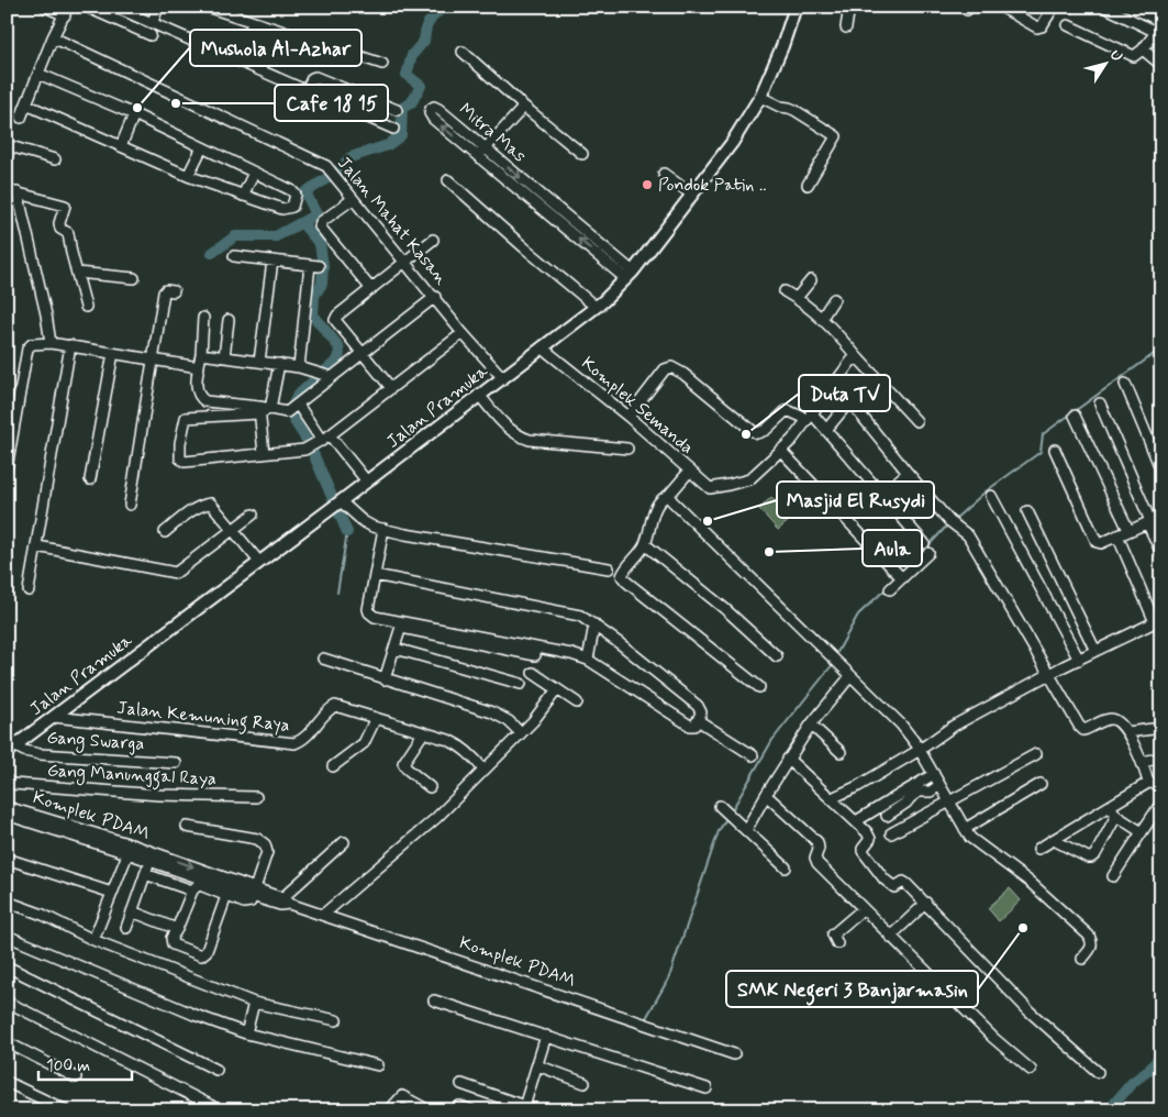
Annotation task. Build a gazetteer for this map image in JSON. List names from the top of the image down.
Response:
{
  "streets": {
    "main road": ["Jalan Pramuka"],
    "street": [
      "Mitra Mas",
      "Jalan Mahat Kasan",
      "Komplek Semanda",
      "Jalan Kemuning Raya",
      "Gang Swarga",
      "Gang Manunggal Raya",
      "Komplek PDAM"
    ]
  },
  "crossings": [
    ["Mitra Mas", "Jalan Pramuka"],
    ["Jalan Mahat Kasan", "Jalan Pramuka"],
    ["Komplek Semanda", "Jalan Pramuka"],
    ["Jalan Pramuka", "Jalan Kemuning Raya"],
    ["Jalan Pramuka", "Gang Swarga"]
  ],
  "places": [
    "Cafe 18 15",
    "Mushola Al-Azhar",
    "Pondok Patin ..",
    "Duta TV",
    "Masjid El Rusydi",
    "Aula",
    "SMK Negeri 3 Banjarmasin"
  ],
  "scale_bar": "100 m",
  "north": "top right"
}
